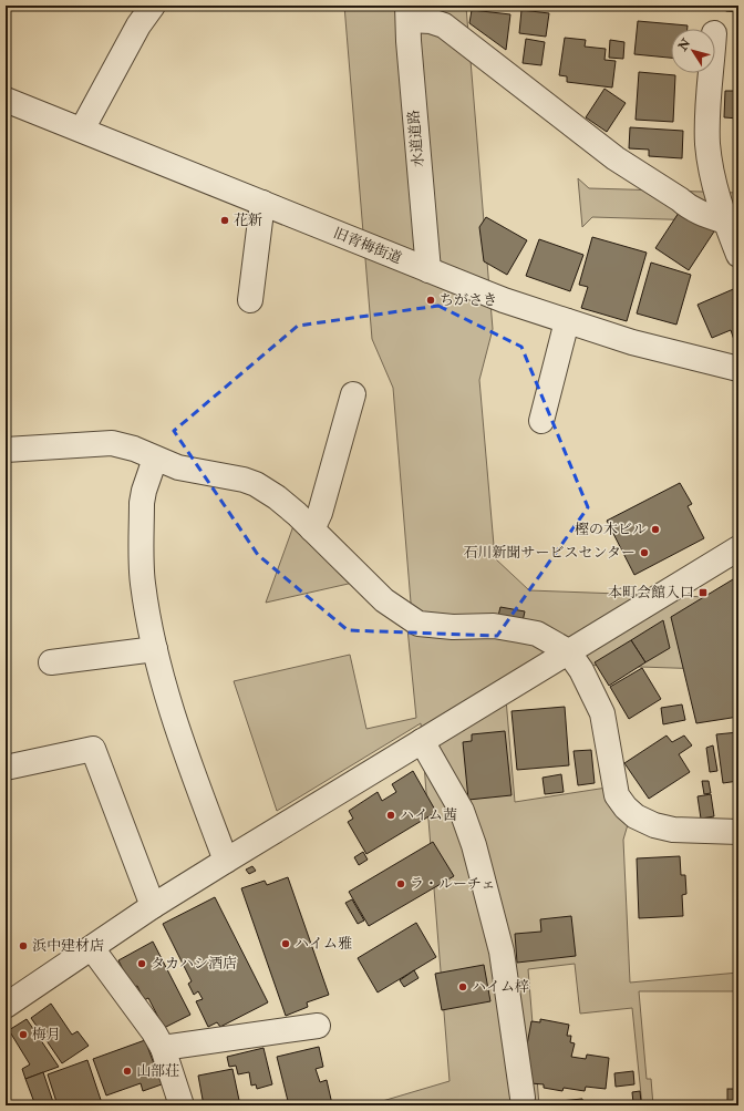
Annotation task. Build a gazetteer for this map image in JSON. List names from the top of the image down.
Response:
{
  "streets": {
    "street": ["水道道路", "旧青梅街道"]
  },
  "crossings": [
    ["水道道路", "旧青梅街道"]
  ],
  "places": {
    "other": [
      "花新",
      "ちがさき",
      "樫の木ビル",
      "石川新聞サービスセンター",
      "ハイム茜",
      "ラ・ルーチェ",
      "ハイム雅",
      "浜中建材店",
      "タカハシ酒店",
      "ハイム梓",
      "梅月",
      "山部荘"
    ],
    "transit": ["本町会館入口"]
  },
  "north": "top left"
}
